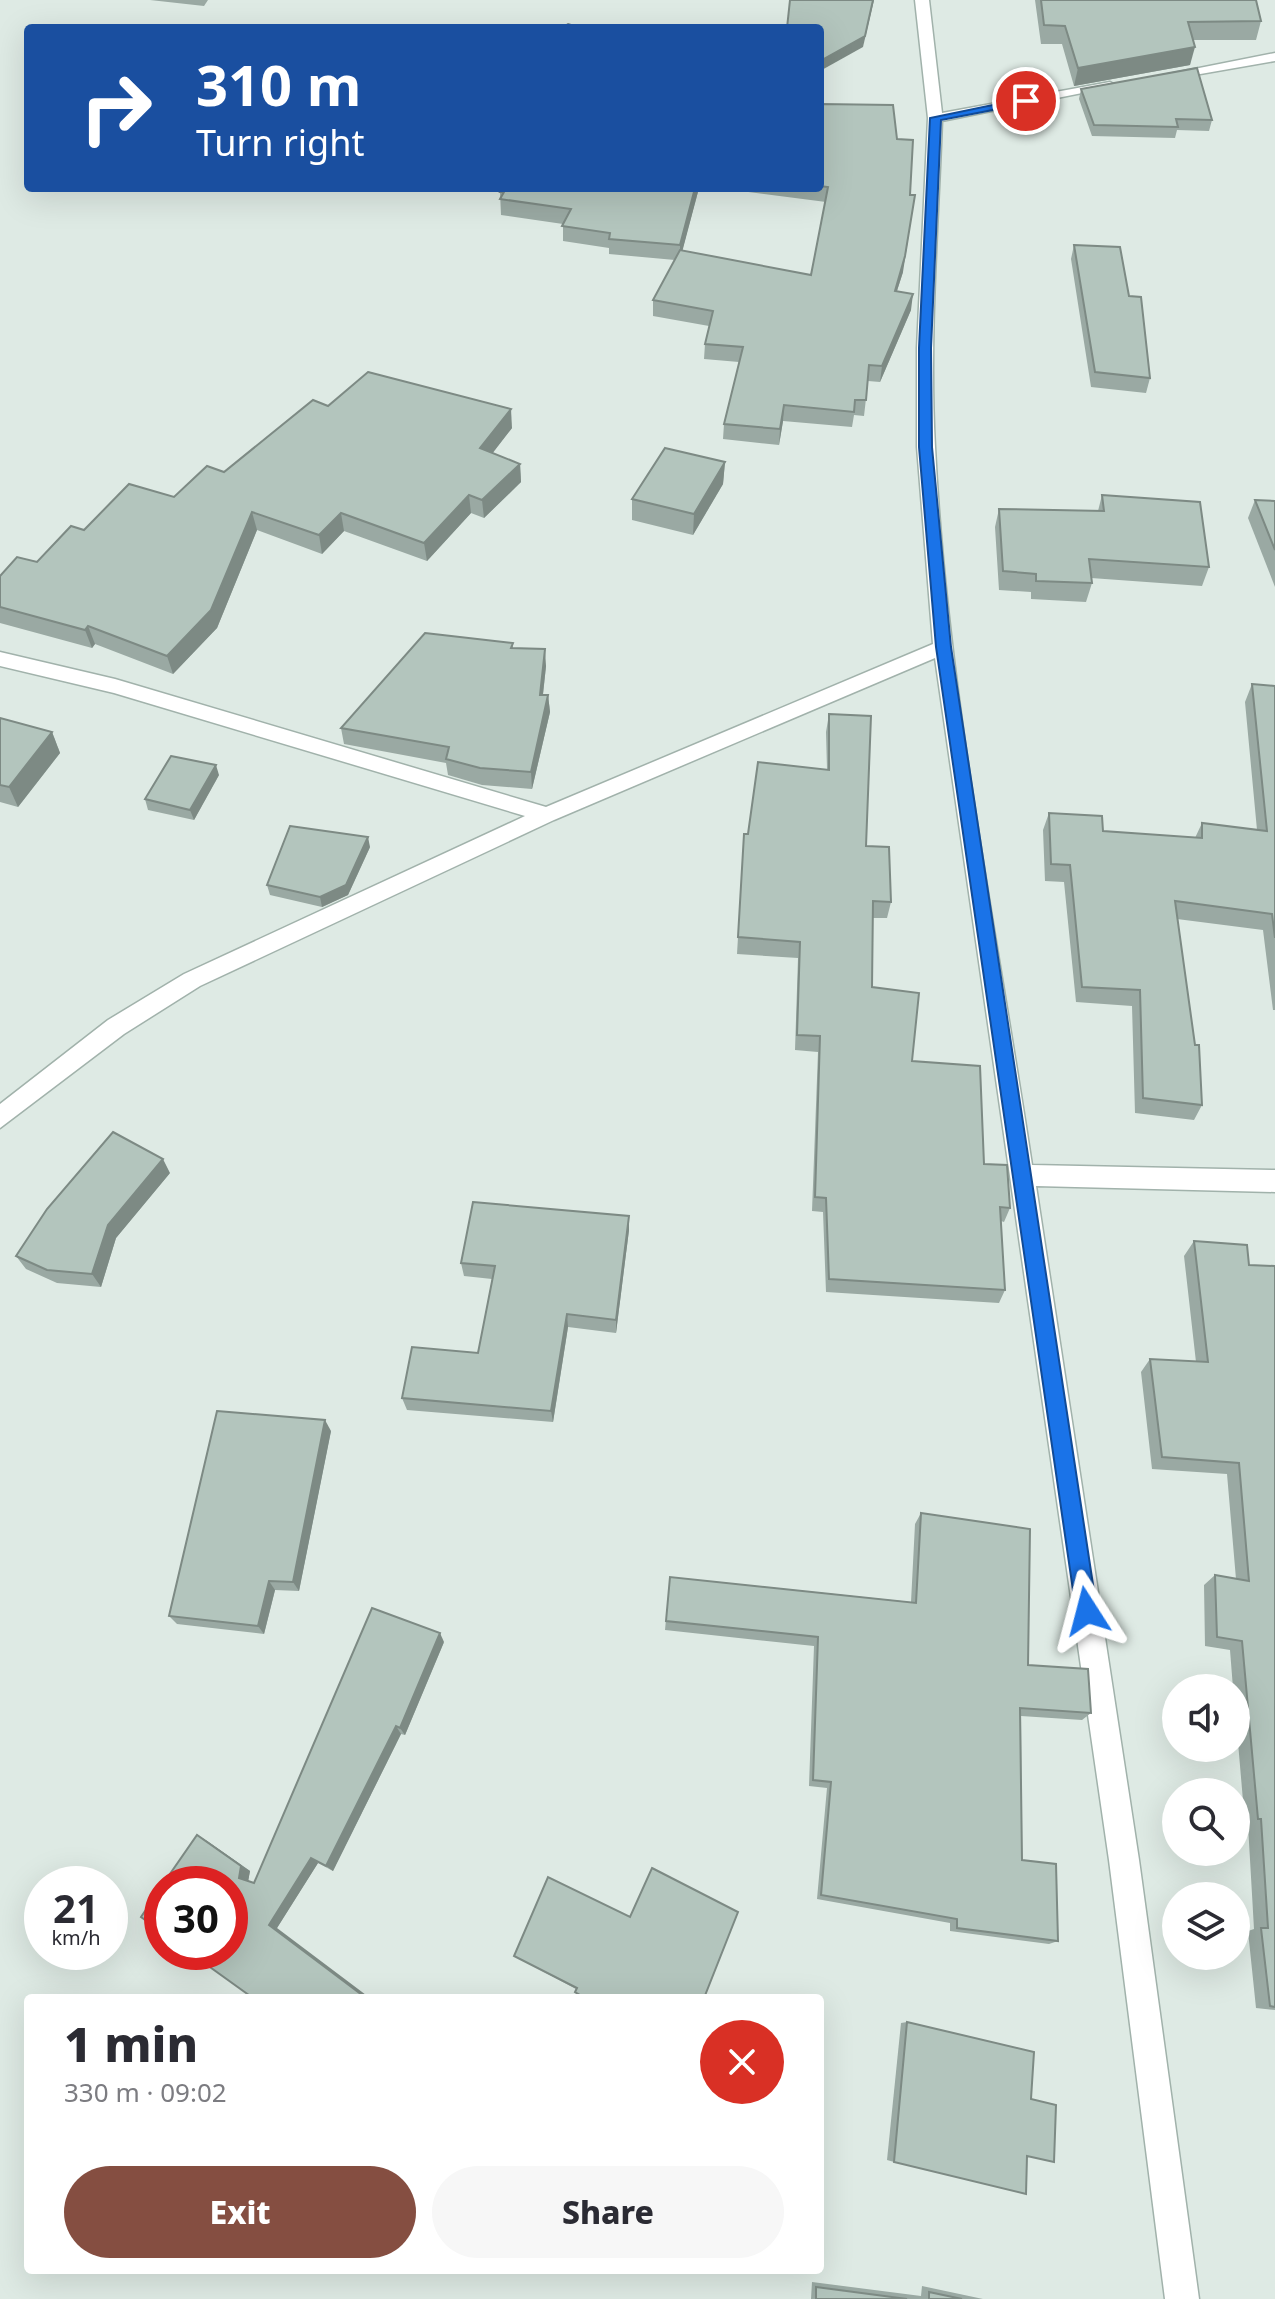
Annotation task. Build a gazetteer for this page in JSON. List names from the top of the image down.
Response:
{
  "page": {
    "turn": ["310 m", "Turn right"],
    "speed": "21 km/h",
    "limit": "30",
    "heading": ["1 min", "330 m · 09:02"],
    "buttons": ["Exit", "Share"]
  }
}
